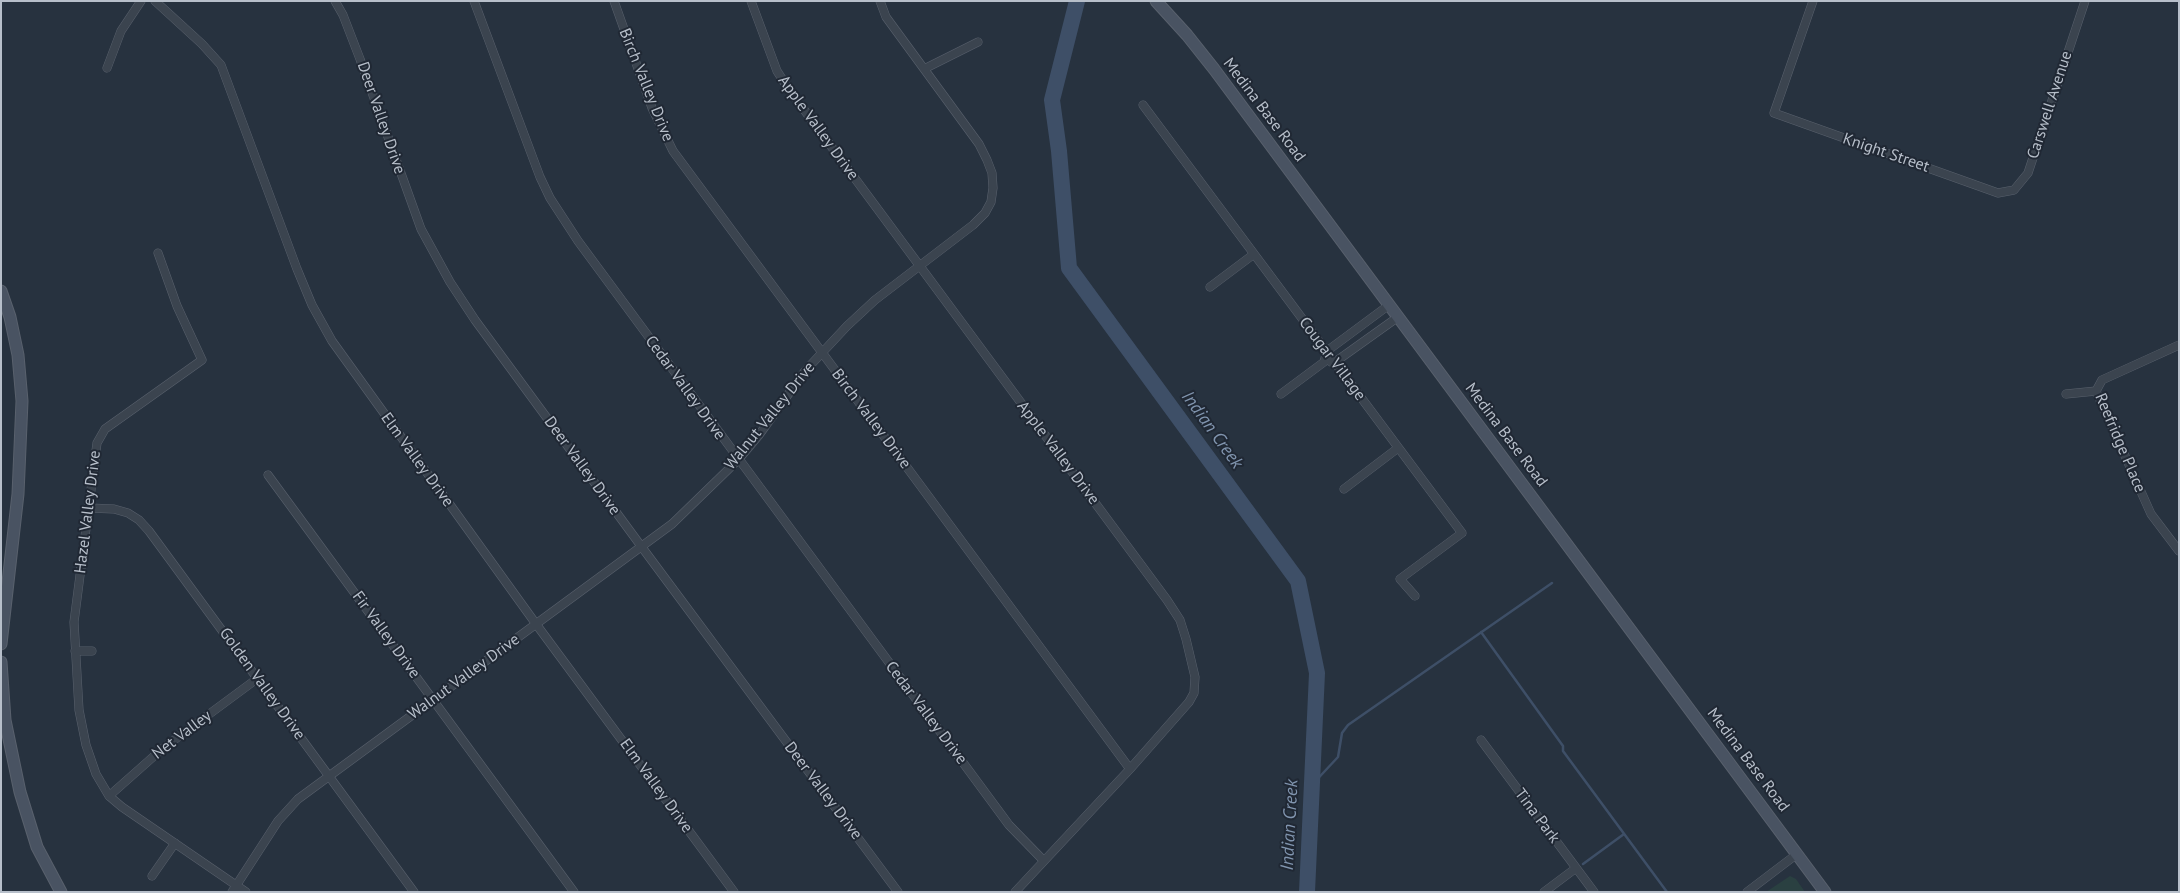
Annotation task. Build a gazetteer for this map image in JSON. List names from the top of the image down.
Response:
{
  "streets": {
    "street": [
      "Birch Valley Drive",
      "Carswell Avenue",
      "Medina Base Road",
      "Deer Valley Drive",
      "Apple Valley Drive",
      "Knight Street",
      "Cougar Village",
      "Cedar Valley Drive",
      "Walnut Valley Drive",
      "Reefridge Place",
      "Elm Valley Drive",
      "Hazel Valley Drive",
      "Fir Valley Drive",
      "Golden Valley Drive",
      "Net Valley",
      "Tina Park"
    ]
  },
  "crossings": [
    ["Birch Valley Drive", "Apple Valley Drive"],
    ["Birch Valley Drive", "Walnut Valley Drive"],
    ["Carswell Avenue", "Knight Street"],
    ["Deer Valley Drive", "Walnut Valley Drive"],
    ["Apple Valley Drive", "Cedar Valley Drive"],
    ["Apple Valley Drive", "Walnut Valley Drive"],
    ["Cedar Valley Drive", "Walnut Valley Drive"],
    ["Walnut Valley Drive", "Elm Valley Drive"],
    ["Walnut Valley Drive", "Hazel Valley Drive"],
    ["Walnut Valley Drive", "Fir Valley Drive"],
    ["Walnut Valley Drive", "Golden Valley Drive"],
    ["Hazel Valley Drive", "Golden Valley Drive"],
    ["Hazel Valley Drive", "Net Valley"],
    ["Golden Valley Drive", "Net Valley"]
  ],
  "water": ["Indian Creek"]
}
